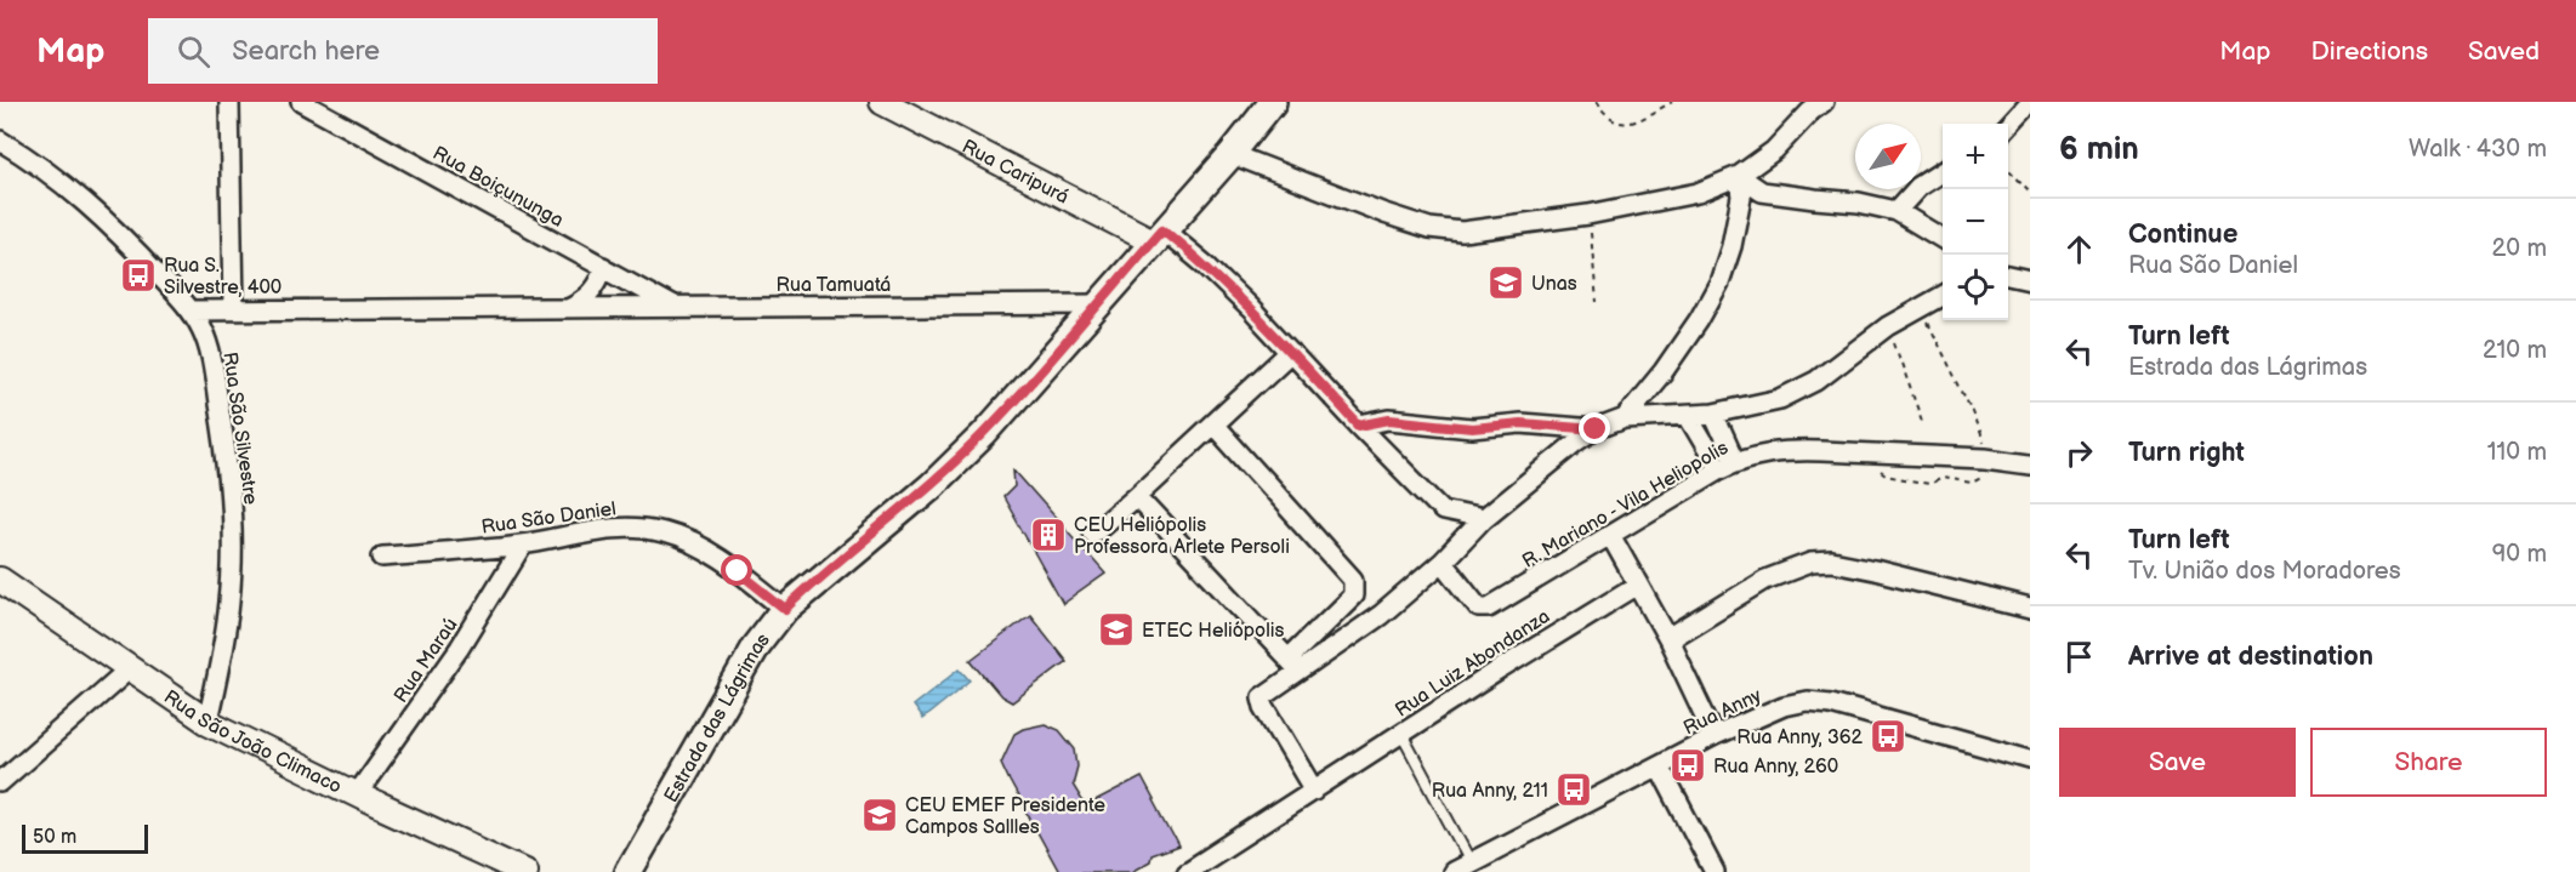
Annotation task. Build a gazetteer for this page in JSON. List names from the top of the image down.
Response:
{
  "streets": {
    "main road": ["Estrada das Lágrimas"],
    "street": [
      "Rua Caripurá",
      "Rua Boiçununga",
      "Rua Tamuatá",
      "Rua São Silvestre",
      "R. Mariano - Vila Heliopolis",
      "Rua São Daniel",
      "Rua Maraú",
      "Rua Luiz Abondanza",
      "Rua Anny",
      "Rua São João Climaco"
    ]
  },
  "crossings": [
    ["Rua Caripurá", "Estrada das Lágrimas"],
    ["Rua Boiçununga", "Rua Tamuatá"],
    ["Rua Tamuatá", "Rua São Silvestre"],
    ["Rua Tamuatá", "Estrada das Lágrimas"],
    ["Rua São Silvestre", "Rua São João Climaco"],
    ["Rua São Daniel", "Rua Maraú"],
    ["Rua São Daniel", "Estrada das Lágrimas"],
    ["Rua Maraú", "Rua São João Climaco"]
  ],
  "places": {
    "bus stop": [
      "Rua S. Silvestre, 400",
      "Rua Anny, 362",
      "Rua Anny, 260",
      "Rua Anny, 211"
    ],
    "school or university": ["Unas", "ETEC Heliópolis", "CEU EMEF Presidente Campos Sallles"],
    "building": ["CEU Heliópolis Professora Arlete Persoli"]
  },
  "scale_bar": "50 m",
  "north": "top right",
  "page": {
    "header": "Map",
    "search": "Search here",
    "nav": ["Map", "Directions", "Saved"],
    "heading": ["6 min", "Walk · 430 m"],
    "map_buttons": ["+", "−"],
    "list": [
      ["Continue", "Rua São Daniel", "20 m"],
      ["Turn left", "Estrada das Lágrimas", "210 m"],
      ["Turn right", "110 m"],
      ["Turn left", "Tv. União dos Moradores", "90 m"],
      "Arrive at destination"
    ],
    "buttons": ["Save", "Share"],
    "scale": "50 m"
  }
}
